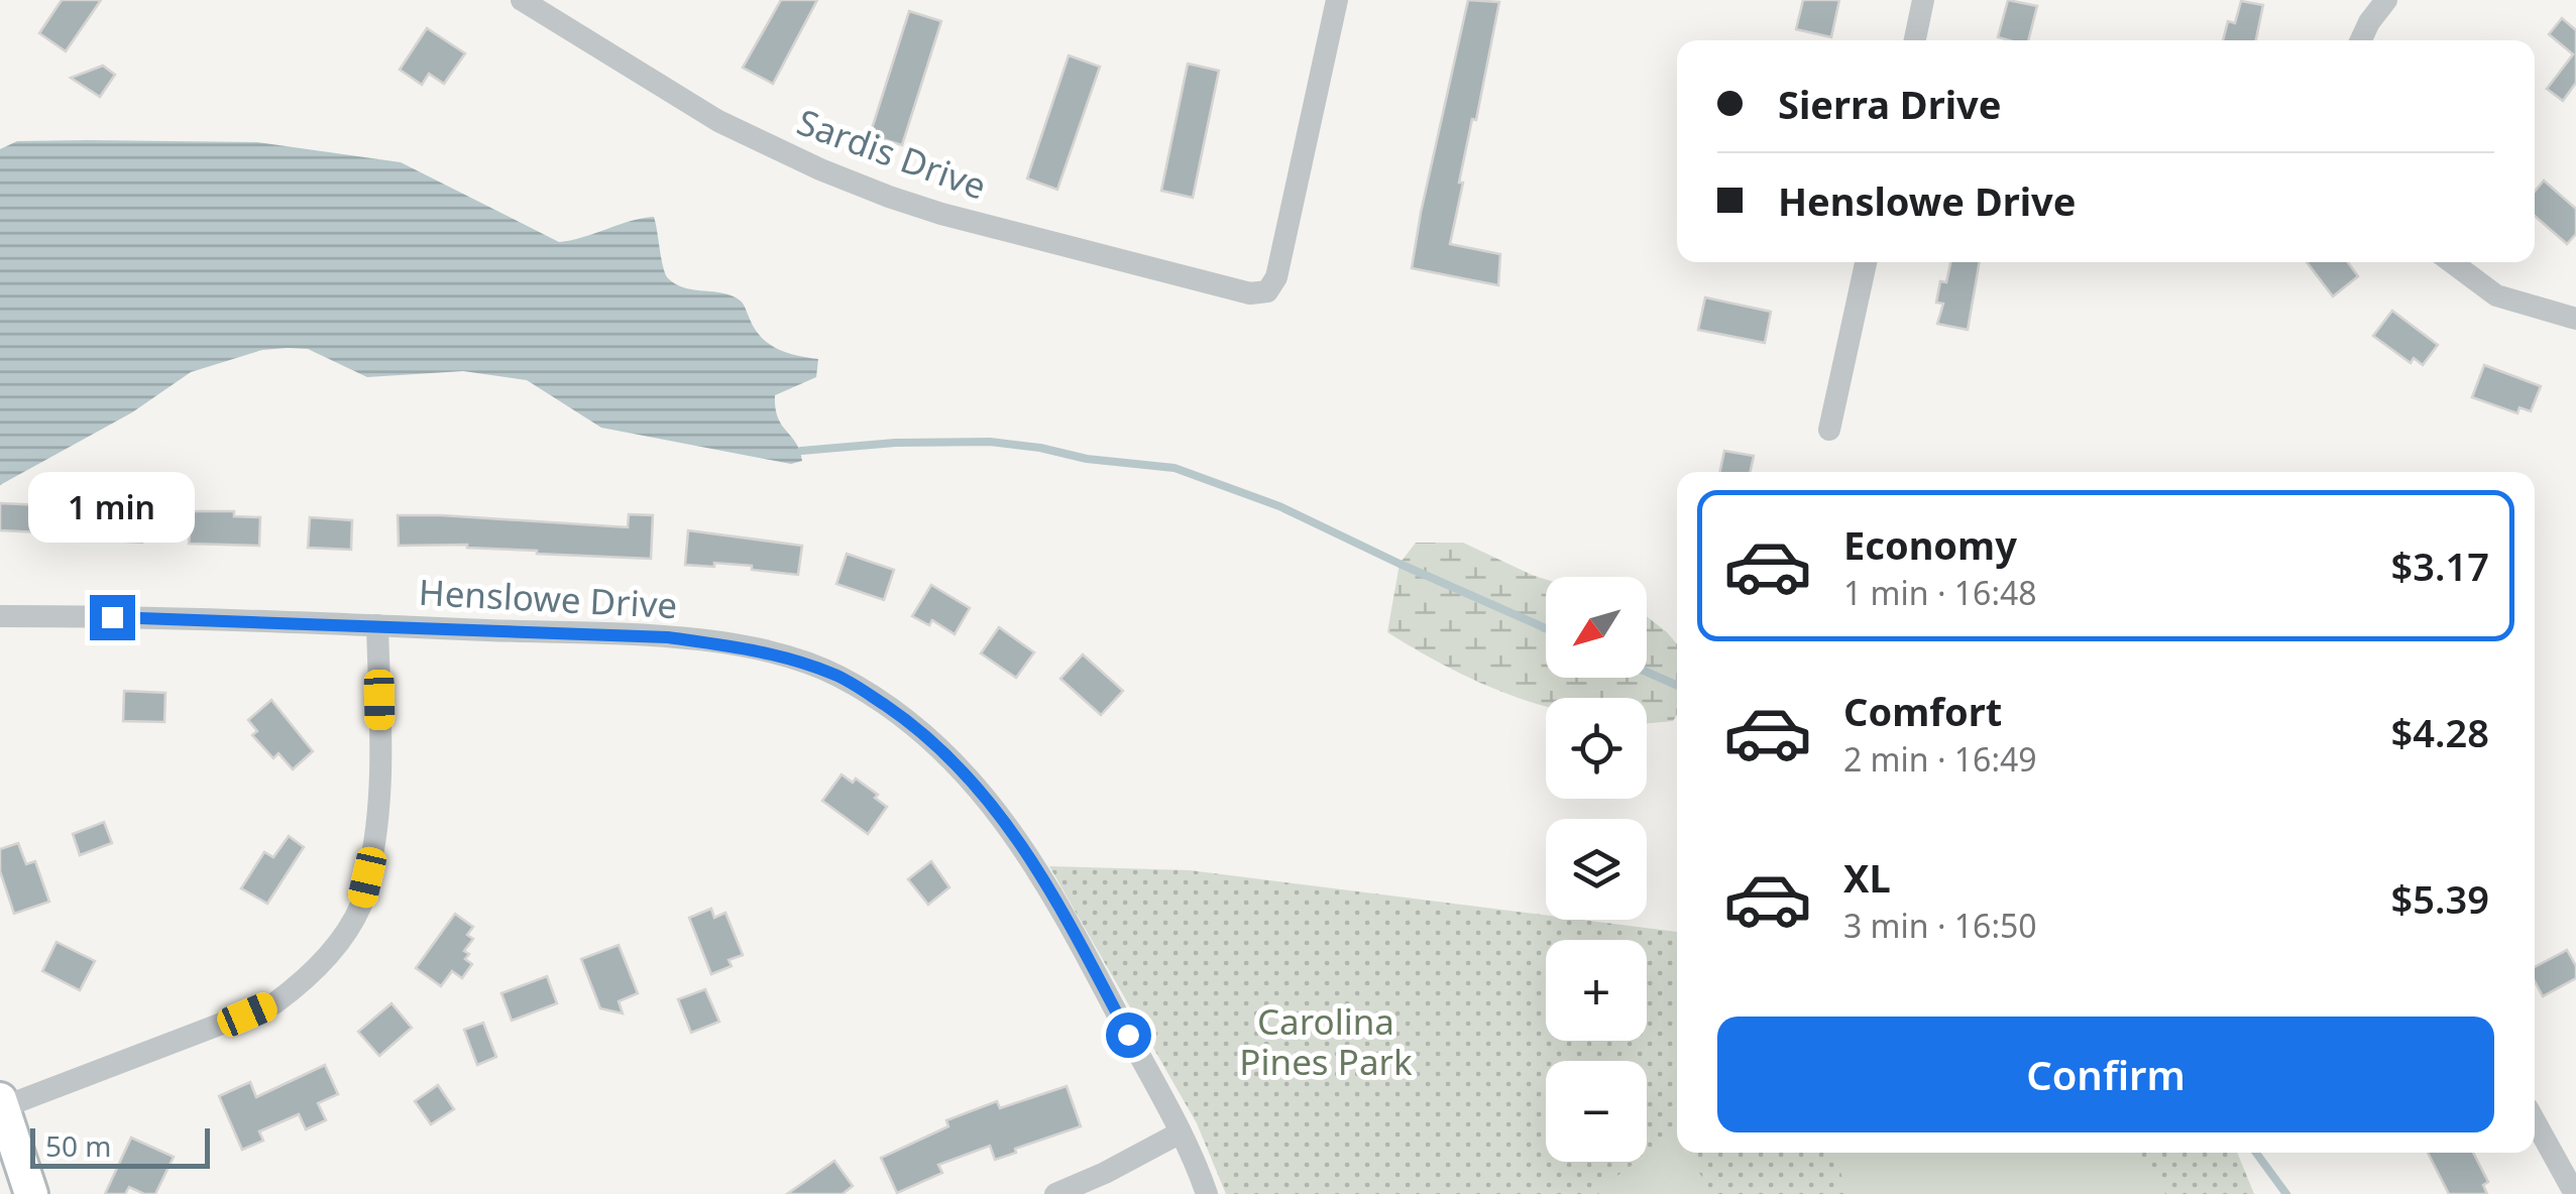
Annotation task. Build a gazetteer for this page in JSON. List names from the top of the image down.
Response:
{
  "streets": {
    "street": ["Sardis Drive", "Henslowe Drive"]
  },
  "parks": ["Carolina Pines Park"],
  "scale_bar": "50 m",
  "north": "bottom left",
  "page": {
    "banner": ["Sierra Drive", "Henslowe Drive"],
    "bubble": "1 min",
    "list": [
      {
        "name": "Economy",
        "note": "1 min · 16:48",
        "value": "$3.17"
      },
      {
        "name": "Comfort",
        "note": "2 min · 16:49",
        "value": "$4.28"
      },
      {
        "name": "XL",
        "note": "3 min · 16:50",
        "value": "$5.39"
      }
    ],
    "map_buttons": ["+", "−"],
    "buttons": "Confirm",
    "scale": "50 m"
  }
}
